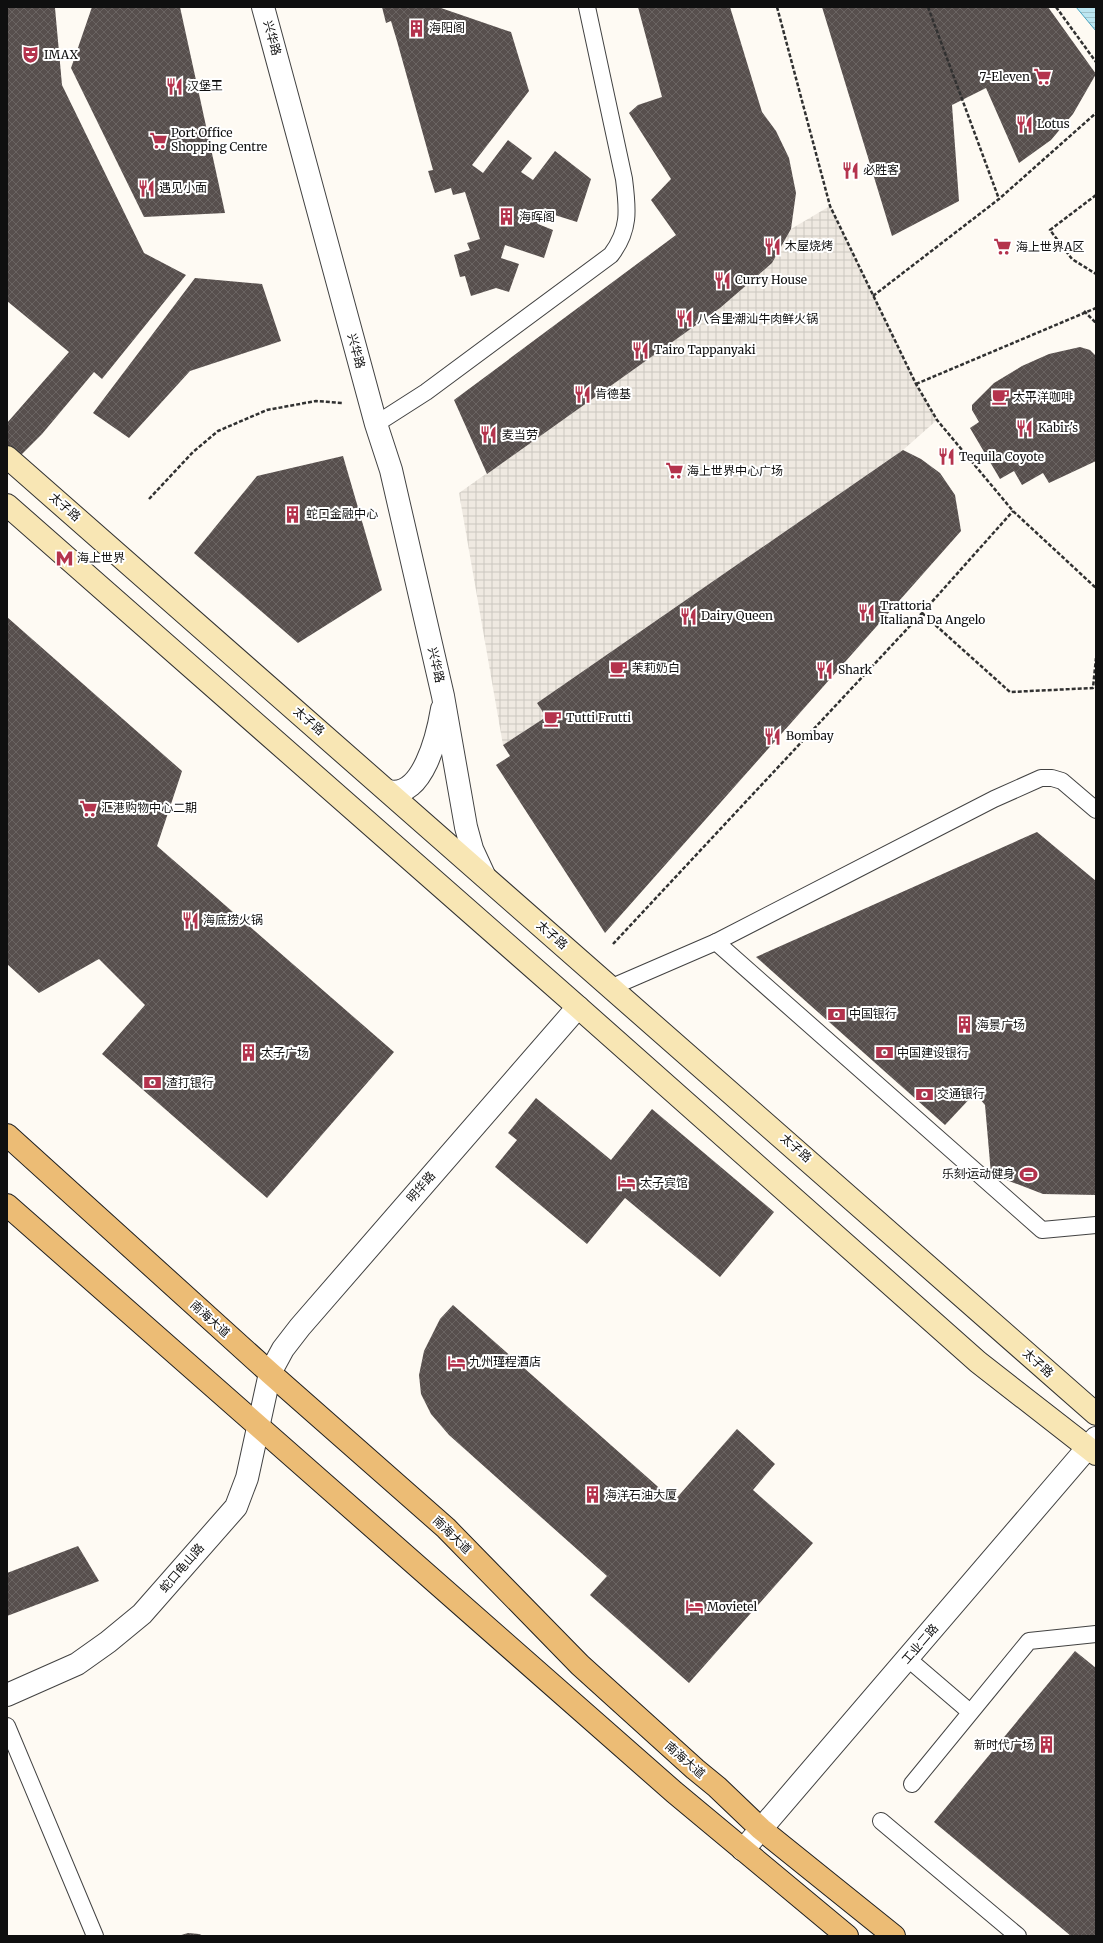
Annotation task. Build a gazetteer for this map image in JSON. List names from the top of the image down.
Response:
{
  "streets": {
    "main road": ["太子路", "南海大道"],
    "street": [
      "兴华路",
      "明华路",
      "蛇口龟山路",
      "工业二路"
    ]
  },
  "crossings": [
    ["兴华路", "太子路"],
    ["明华路", "南海大道"],
    ["明华路", "蛇口龟山路"],
    ["南海大道", "蛇口龟山路"],
    ["南海大道", "工业二路"]
  ],
  "places": {
    "building": [
      "海阳阁",
      "海晖阁",
      "蛇口金融中心",
      "海景广场",
      "太子广场",
      "海洋石油大厦",
      "新时代广场"
    ],
    "theatre": ["IMAX"],
    "supermarket": [
      "7-Eleven",
      "Port Office Shopping Centre",
      "海上世界A区",
      "海上世界中心广场",
      "汇港购物中心二期"
    ],
    "restaurant": [
      "汉堡王",
      "Lotus",
      "必胜客",
      "遇见小面",
      "木屋烧烤",
      "Curry House",
      "八合里·潮汕牛肉鲜火锅",
      "Tairo Tappanyaki",
      "肯德基",
      "Kabir's",
      "麦当劳",
      "Tequila Coyote",
      "Trattoria Italiana Da Angelo",
      "Dairy Queen",
      "Shark",
      "Bombay",
      "海底捞火锅"
    ],
    "cafe": ["太平洋咖啡", "茉莉奶白", "Tutti Frutti"],
    "metro station": ["海上世界"],
    "bank": [
      "中国银行",
      "中国建设银行",
      "渣打银行",
      "交通银行"
    ],
    "sports": ["乐刻·运动健身"],
    "hotel": ["太子宾馆", "九州瑾程酒店", "Movietel"]
  }
}
